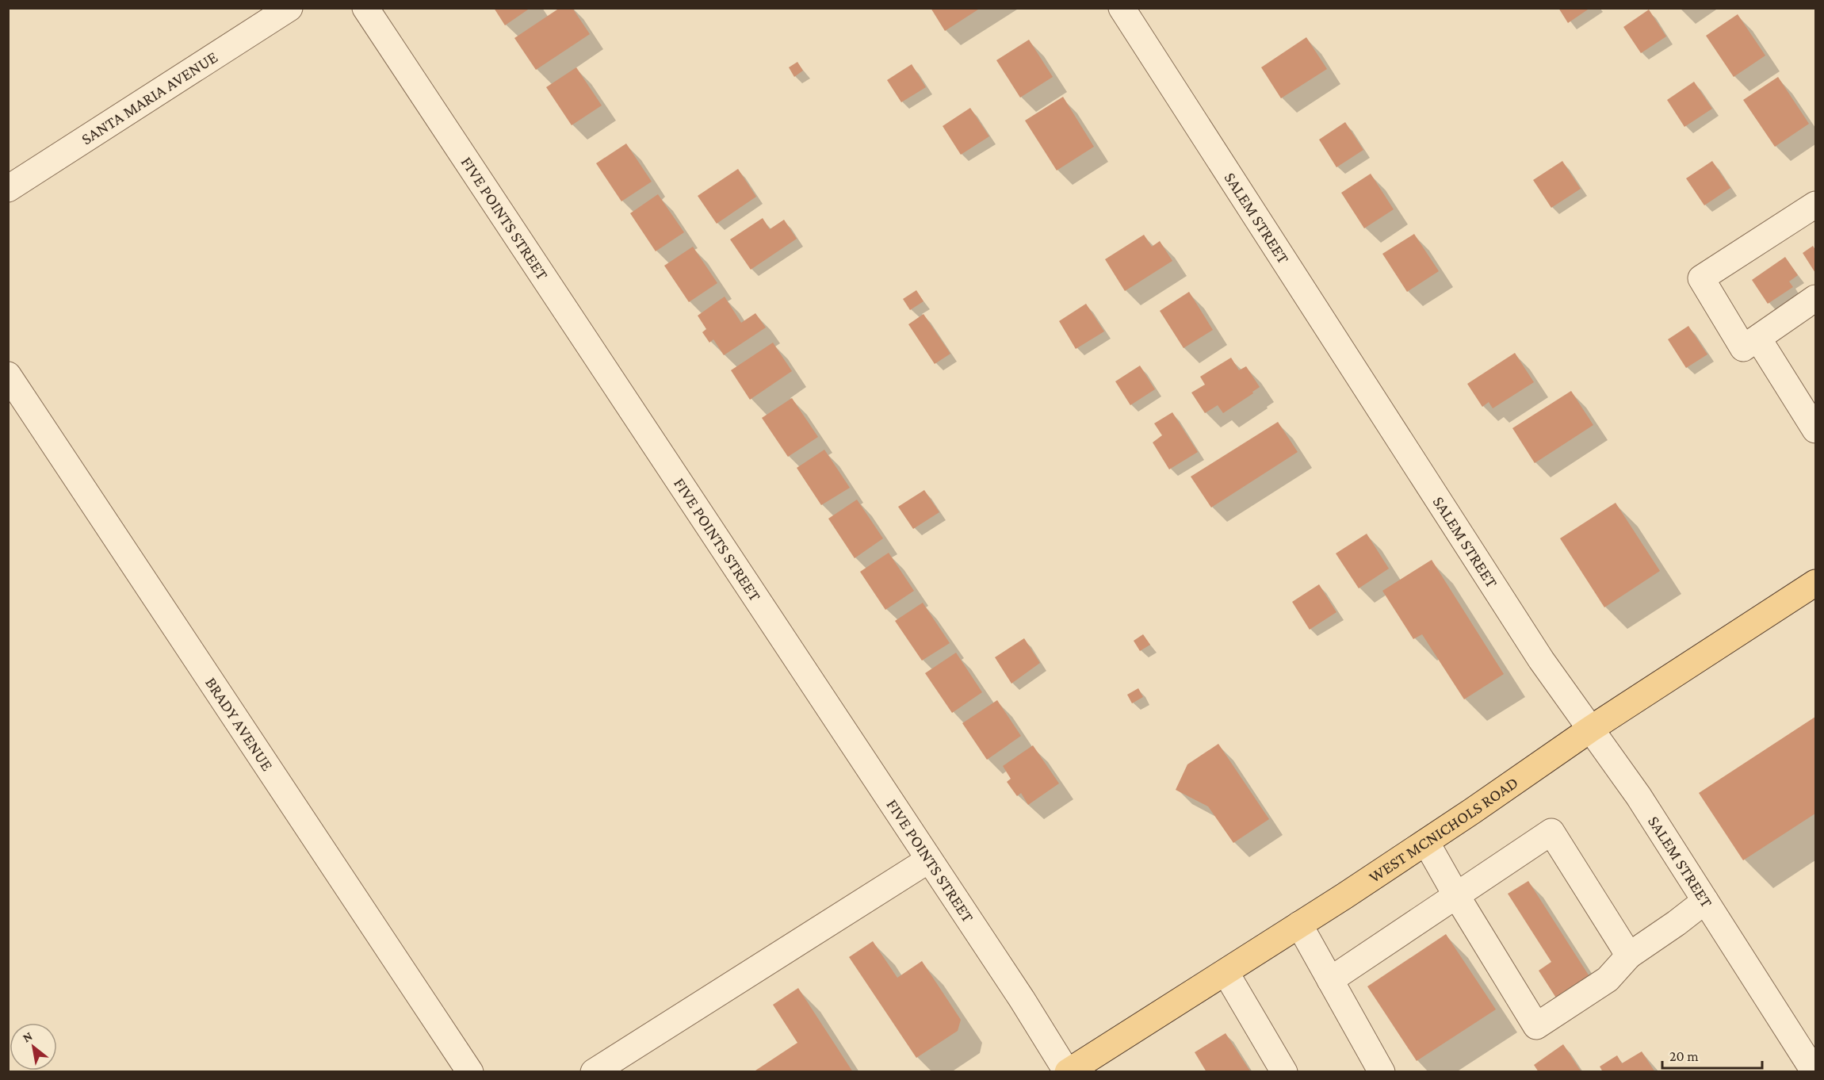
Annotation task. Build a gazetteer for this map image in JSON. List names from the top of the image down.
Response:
{
  "streets": {
    "main road": ["WEST MCNICHOLS ROAD"],
    "street": [
      "SANTA MARIA AVENUE",
      "FIVE POINTS STREET",
      "SALEM STREET",
      "BRADY AVENUE"
    ]
  },
  "crossings": [
    ["FIVE POINTS STREET", "WEST MCNICHOLS ROAD"],
    ["SALEM STREET", "WEST MCNICHOLS ROAD"]
  ],
  "scale_bar": "20 m",
  "north": "top left"
}
